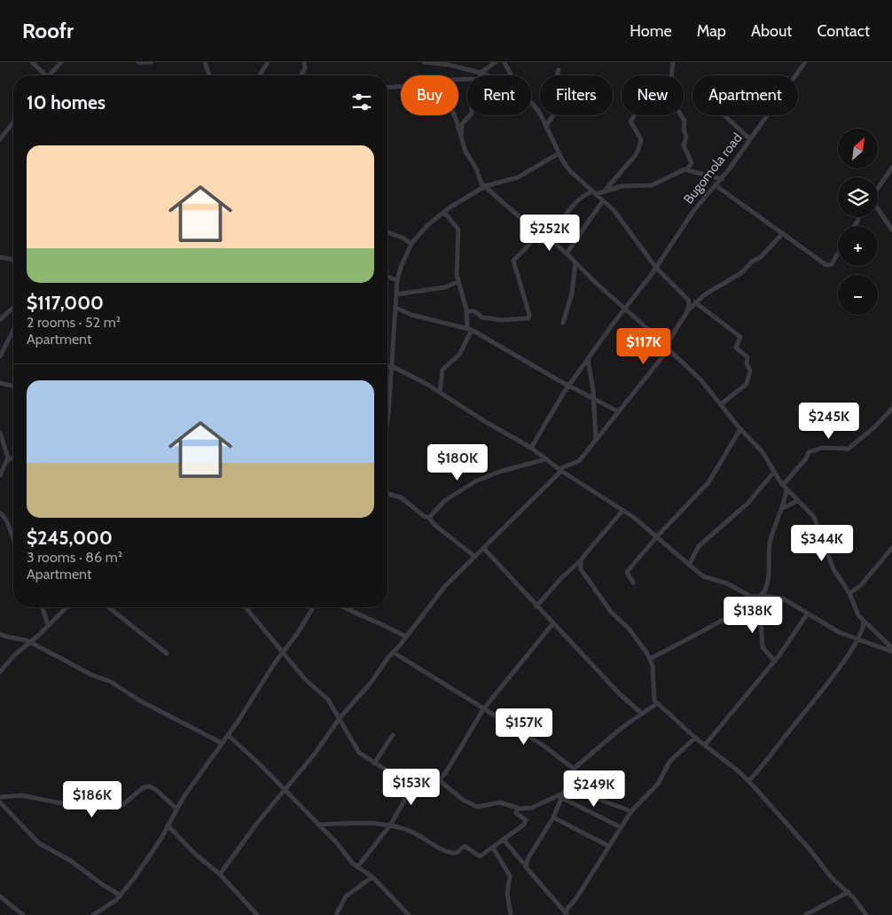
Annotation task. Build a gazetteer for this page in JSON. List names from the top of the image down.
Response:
{
  "streets": {
    "street": ["Bugomola road"]
  },
  "north": "top right",
  "page": {
    "header": "Roofr",
    "nav": [
      "Home",
      "Map",
      "About",
      "Contact"
    ],
    "chip": [
      "Buy",
      "Rent",
      "Filters",
      "New",
      "Apartment"
    ],
    "heading": "10 homes",
    "map_buttons": ["+", "−"],
    "list": [
      {
        "name": "$117,000",
        "note": "2 rooms · 52 m² · Apartment"
      },
      {
        "name": "$245,000",
        "note": "3 rooms · 86 m² · Apartment"
      }
    ],
    "price": [
      "$252K",
      "$117K",
      "$245K",
      "$180K",
      "$344K",
      "$138K",
      "$157K",
      "$153K",
      "$249K",
      "$186K"
    ]
  }
}
